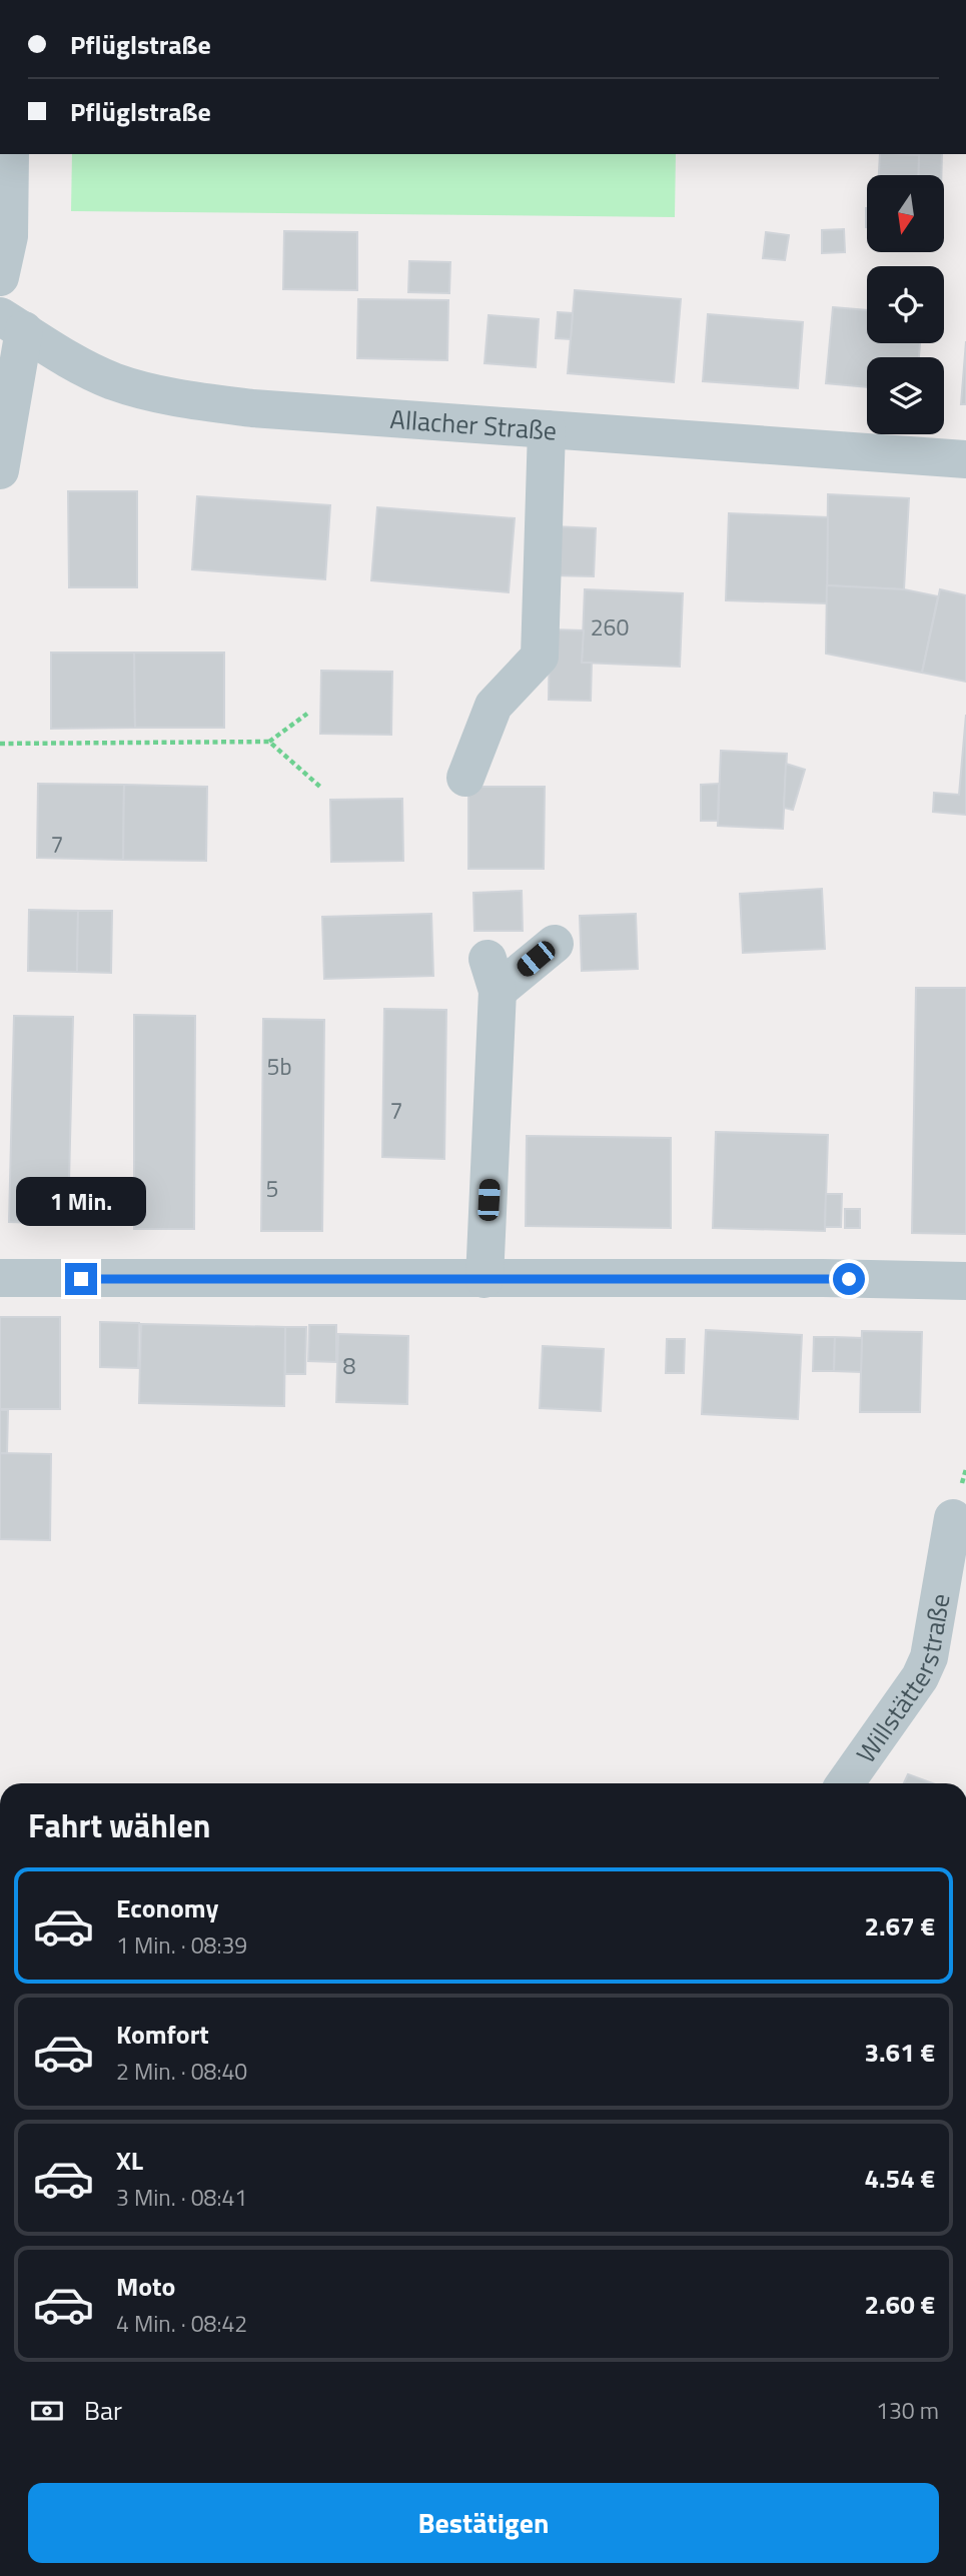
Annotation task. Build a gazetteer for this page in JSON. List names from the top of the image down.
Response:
{
  "streets": {
    "street": ["Allacher Straße", "Willstätterstraße"]
  },
  "house_numbers": [
    "260",
    "7",
    "5b",
    "7",
    "5",
    "8"
  ],
  "north": "bottom",
  "page": {
    "banner": ["Pflüglstraße", "Pflüglstraße"],
    "bubble": "1 Min.",
    "heading": "Fahrt wählen",
    "list": [
      {
        "name": "Economy",
        "note": "1 Min. · 08:39",
        "value": "2.67 €"
      },
      {
        "name": "Komfort",
        "note": "2 Min. · 08:40",
        "value": "3.61 €"
      },
      {
        "name": "XL",
        "note": "3 Min. · 08:41",
        "value": "4.54 €"
      },
      {
        "name": "Moto",
        "note": "4 Min. · 08:42",
        "value": "2.60 €"
      }
    ],
    "pay": ["Bar", "130 m"],
    "buttons": "Bestätigen"
  }
}
